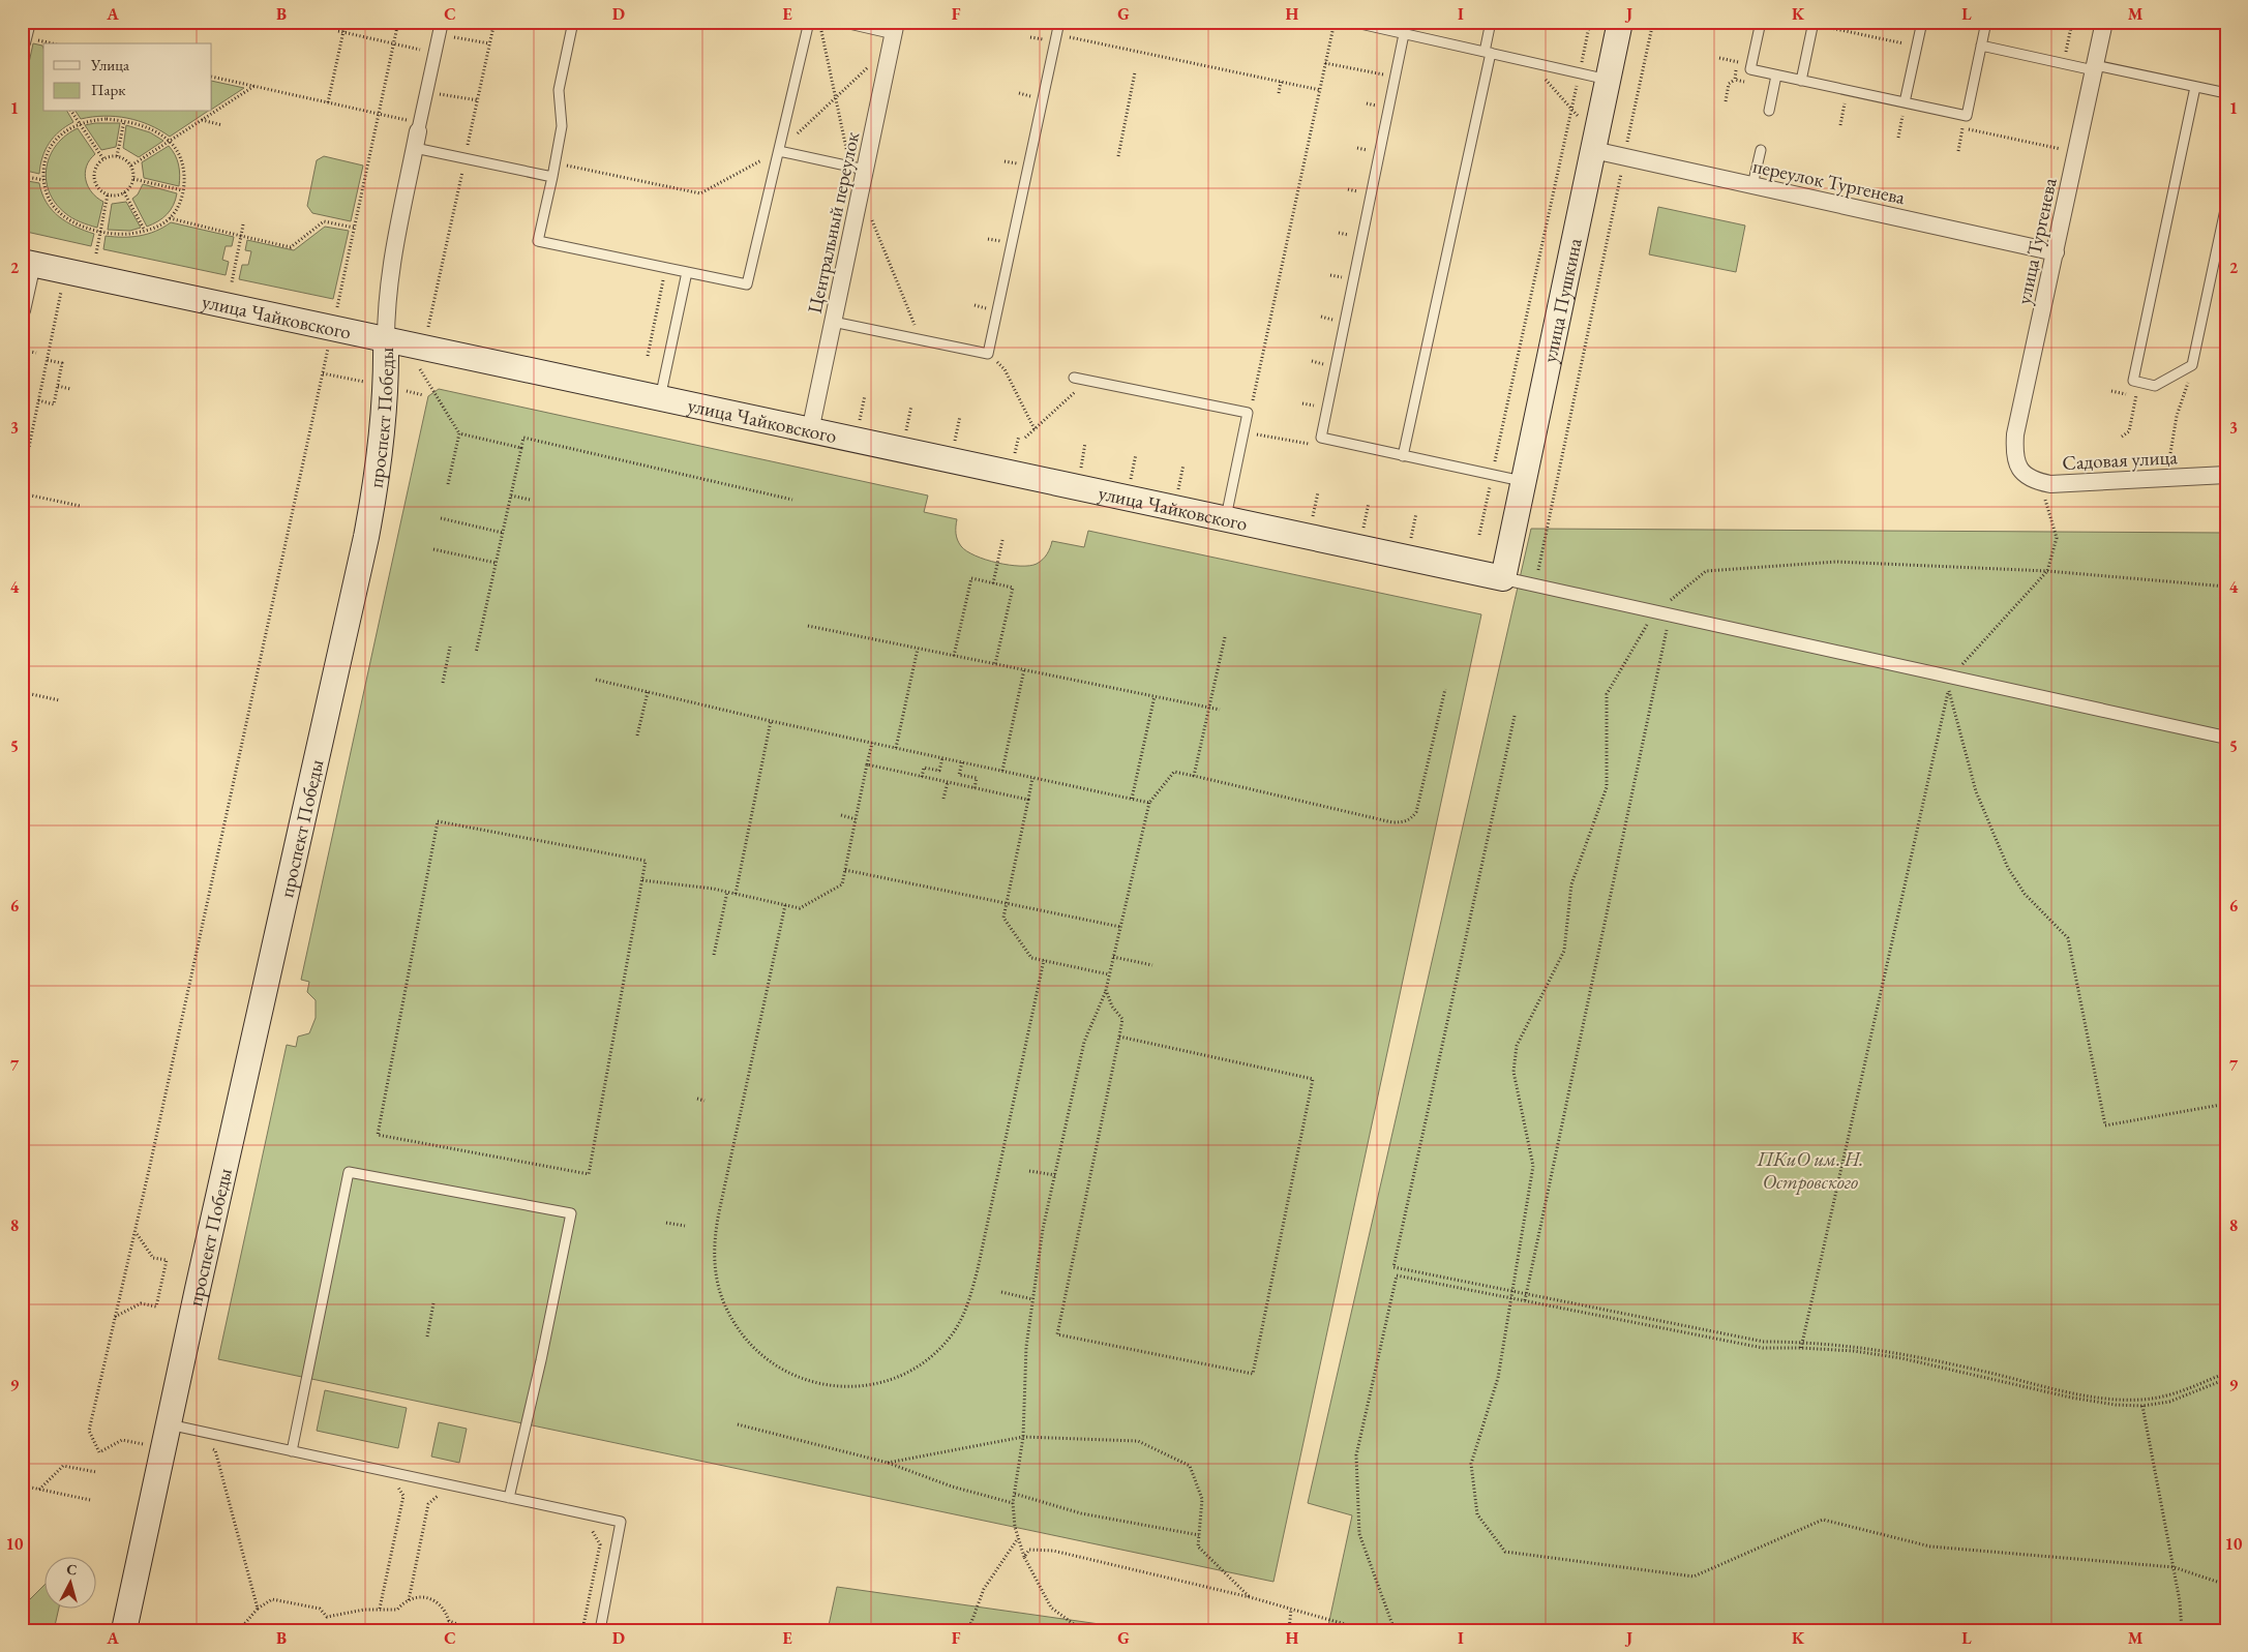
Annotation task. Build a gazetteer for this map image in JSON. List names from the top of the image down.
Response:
{
  "streets": {
    "main road": ["улица Пушкина", "улица Чайковского", "проспект Победы"],
    "street": [
      "переулок Тургенева",
      "Центральный переулок",
      "улица Тургенева",
      "Садовая улица"
    ]
  },
  "crossings": [
    ["переулок Тургенева", "улица Тургенева"],
    ["переулок Тургенева", "улица Пушкина"],
    ["Центральный переулок", "улица Чайковского"],
    ["улица Тургенева", "Садовая улица"],
    ["улица Пушкина", "улица Чайковского"],
    ["улица Чайковского", "проспект Победы"]
  ],
  "parks": ["ПКиО им. Н. Островского"],
  "legend": ["Улица", "Парк"],
  "north": "top",
  "grid": {
    "columns": [
      "A",
      "B",
      "C",
      "D",
      "E",
      "F",
      "G",
      "H",
      "I",
      "J",
      "K",
      "L",
      "M"
    ],
    "rows": [
      "1",
      "2",
      "3",
      "4",
      "5",
      "6",
      "7",
      "8",
      "9",
      "10"
    ]
  }
}
